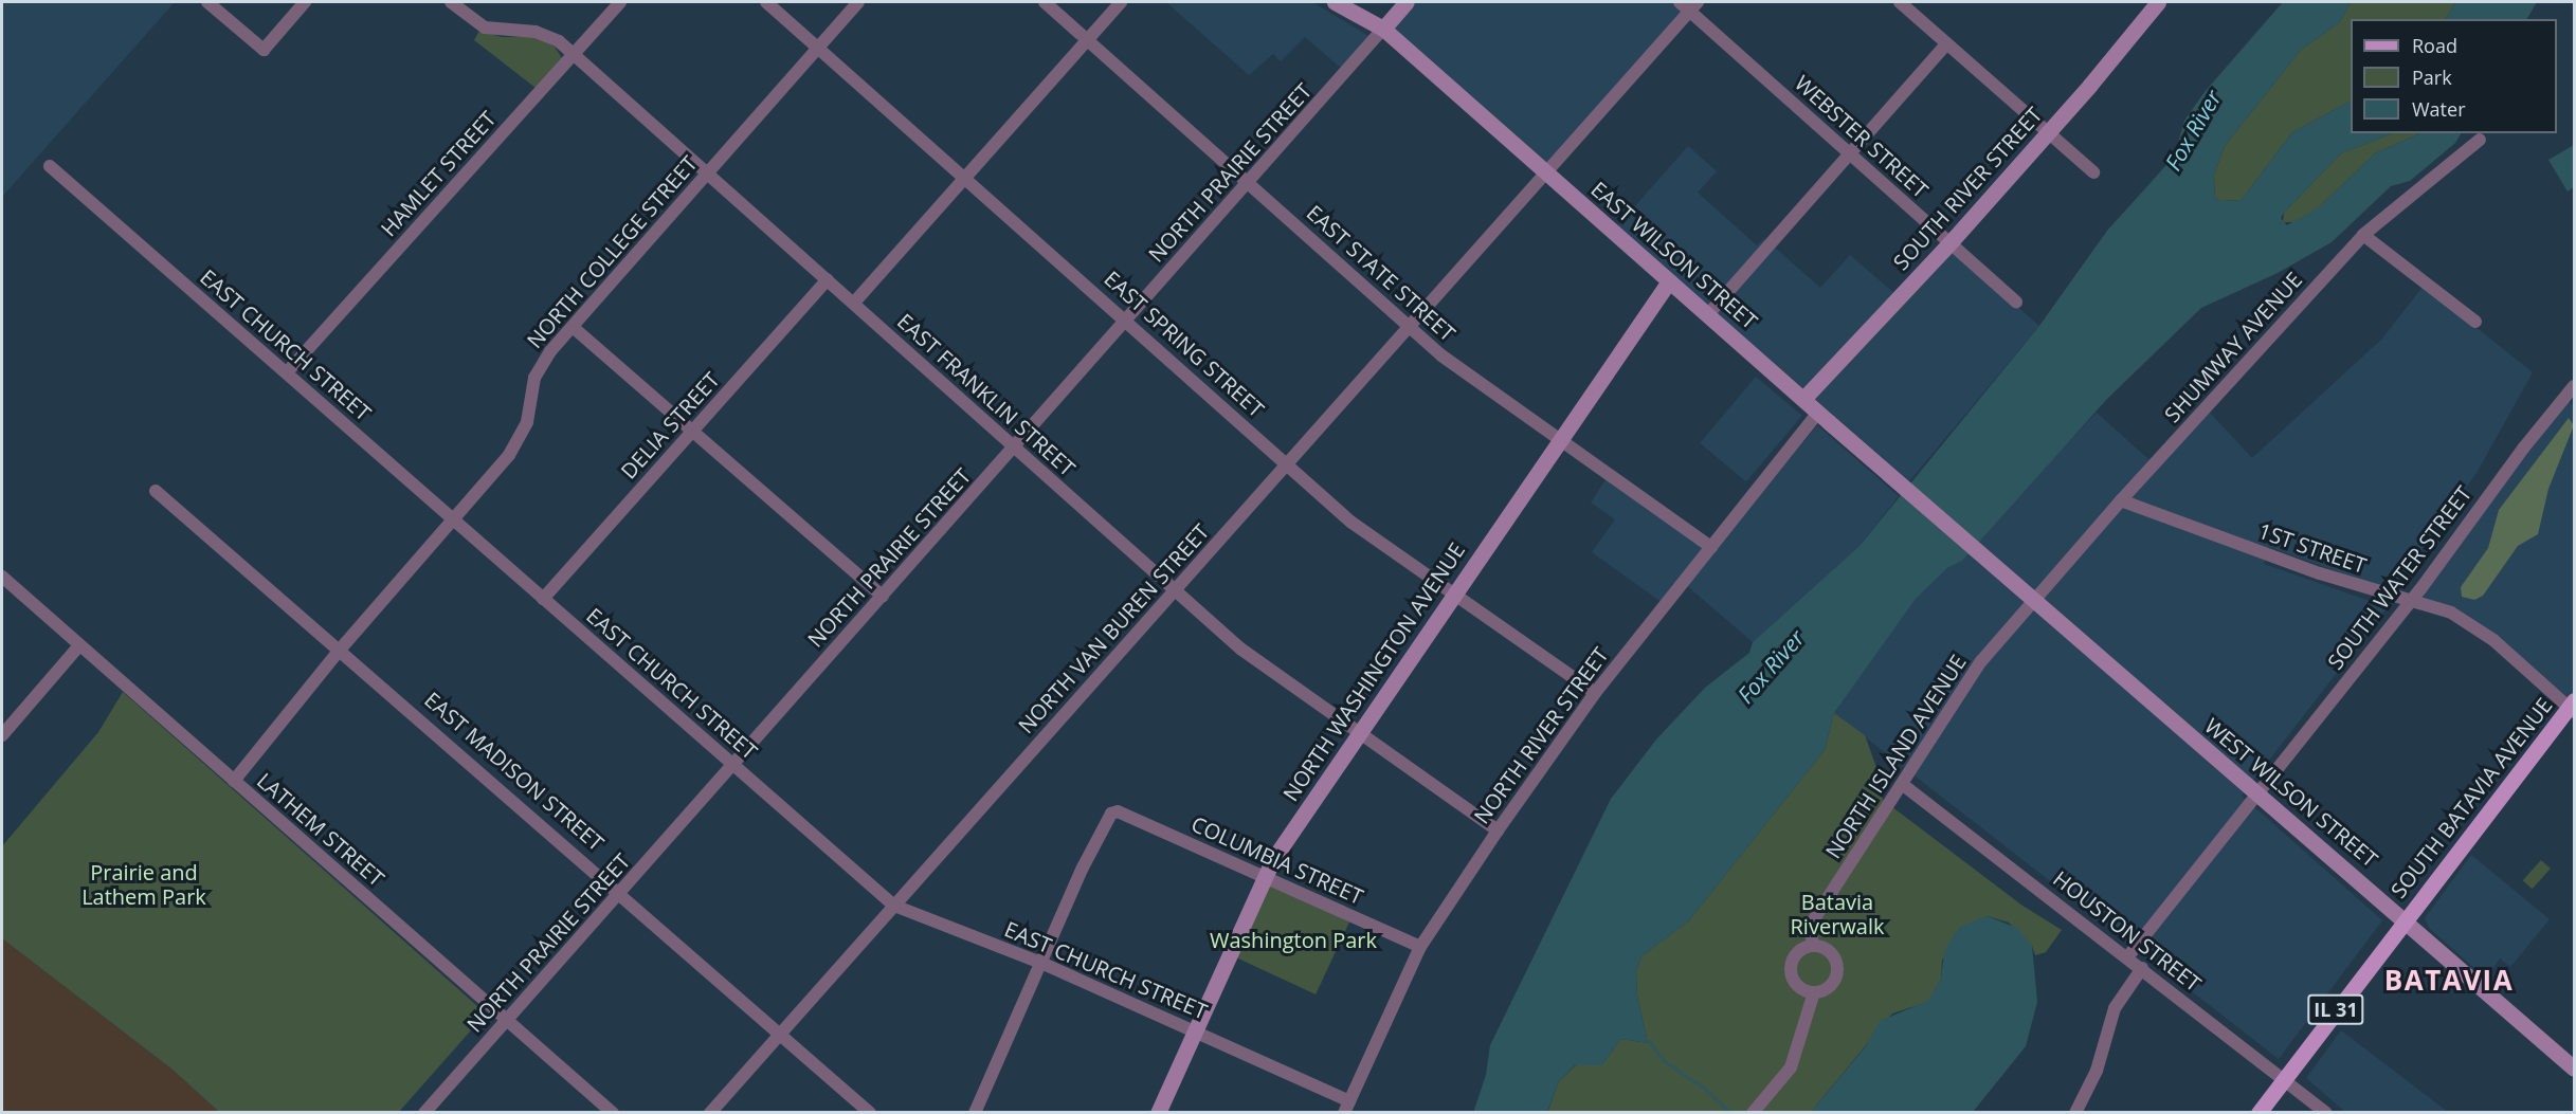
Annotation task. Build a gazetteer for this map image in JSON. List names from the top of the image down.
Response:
{
  "streets": {
    "main road": [
      "SOUTH RIVER STREET",
      "EAST WILSON STREET",
      "NORTH WASHINGTON AVENUE",
      "WEST WILSON STREET",
      "SOUTH BATAVIA AVENUE",
      "IL 31"
    ],
    "street": [
      "WEBSTER STREET",
      "NORTH PRAIRIE STREET",
      "HAMLET STREET",
      "NORTH COLLEGE STREET",
      "EAST STATE STREET",
      "EAST SPRING STREET",
      "EAST CHURCH STREET",
      "SHUMWAY AVENUE",
      "EAST FRANKLIN STREET",
      "DELIA STREET",
      "1ST STREET",
      "SOUTH WATER STREET",
      "NORTH VAN BUREN STREET",
      "NORTH RIVER STREET",
      "NORTH ISLAND AVENUE",
      "EAST MADISON STREET",
      "LATHEM STREET",
      "COLUMBIA STREET",
      "HOUSTON STREET"
    ]
  },
  "crossings": [
    ["WEBSTER STREET", "SOUTH RIVER STREET"],
    ["WEBSTER STREET", "NORTH VAN BUREN STREET"],
    ["NORTH PRAIRIE STREET", "EAST WILSON STREET"],
    ["NORTH PRAIRIE STREET", "EAST STATE STREET"],
    ["NORTH PRAIRIE STREET", "EAST SPRING STREET"],
    ["NORTH PRAIRIE STREET", "EAST CHURCH STREET"],
    ["NORTH PRAIRIE STREET", "EAST FRANKLIN STREET"],
    ["NORTH PRAIRIE STREET", "EAST MADISON STREET"],
    ["NORTH PRAIRIE STREET", "LATHEM STREET"],
    ["HAMLET STREET", "EAST CHURCH STREET"],
    ["HAMLET STREET", "EAST FRANKLIN STREET"],
    ["SOUTH RIVER STREET", "EAST WILSON STREET"],
    ["NORTH COLLEGE STREET", "EAST SPRING STREET"],
    ["NORTH COLLEGE STREET", "EAST CHURCH STREET"],
    ["NORTH COLLEGE STREET", "EAST FRANKLIN STREET"],
    ["NORTH COLLEGE STREET", "EAST MADISON STREET"],
    ["NORTH COLLEGE STREET", "LATHEM STREET"],
    ["EAST WILSON STREET", "NORTH VAN BUREN STREET"],
    ["EAST WILSON STREET", "NORTH WASHINGTON AVENUE"],
    ["EAST WILSON STREET", "NORTH RIVER STREET"],
    ["EAST WILSON STREET", "WEST WILSON STREET"],
    ["EAST STATE STREET", "NORTH VAN BUREN STREET"],
    ["EAST STATE STREET", "NORTH WASHINGTON AVENUE"],
    ["EAST STATE STREET", "NORTH RIVER STREET"],
    ["EAST SPRING STREET", "NORTH VAN BUREN STREET"],
    ["EAST SPRING STREET", "NORTH WASHINGTON AVENUE"],
    ["EAST SPRING STREET", "NORTH RIVER STREET"],
    ["EAST CHURCH STREET", "DELIA STREET"],
    ["EAST CHURCH STREET", "NORTH VAN BUREN STREET"],
    ["EAST CHURCH STREET", "NORTH WASHINGTON AVENUE"],
    ["EAST CHURCH STREET", "NORTH RIVER STREET"],
    ["EAST CHURCH STREET", "COLUMBIA STREET"],
    ["SHUMWAY AVENUE", "1ST STREET"],
    ["SHUMWAY AVENUE", "NORTH ISLAND AVENUE"],
    ["SHUMWAY AVENUE", "WEST WILSON STREET"],
    ["EAST FRANKLIN STREET", "DELIA STREET"],
    ["EAST FRANKLIN STREET", "NORTH VAN BUREN STREET"],
    ["EAST FRANKLIN STREET", "NORTH WASHINGTON AVENUE"],
    ["EAST FRANKLIN STREET", "NORTH RIVER STREET"],
    ["1ST STREET", "SOUTH WATER STREET"],
    ["1ST STREET", "SOUTH BATAVIA AVENUE"],
    ["SOUTH WATER STREET", "WEST WILSON STREET"],
    ["SOUTH WATER STREET", "HOUSTON STREET"],
    ["NORTH VAN BUREN STREET", "EAST MADISON STREET"],
    ["NORTH WASHINGTON AVENUE", "COLUMBIA STREET"],
    ["NORTH RIVER STREET", "COLUMBIA STREET"],
    ["NORTH ISLAND AVENUE", "WEST WILSON STREET"],
    ["NORTH ISLAND AVENUE", "HOUSTON STREET"],
    ["WEST WILSON STREET", "SOUTH BATAVIA AVENUE"],
    ["WEST WILSON STREET", "IL 31"],
    ["SOUTH BATAVIA AVENUE", "IL 31"],
    ["HOUSTON STREET", "IL 31"]
  ],
  "districts": ["BATAVIA"],
  "water": ["Fox River"],
  "parks": ["Prairie and Lathem Park", "Batavia Riverwalk", "Washington Park"],
  "legend": ["Road", "Park", "Water"]
}
